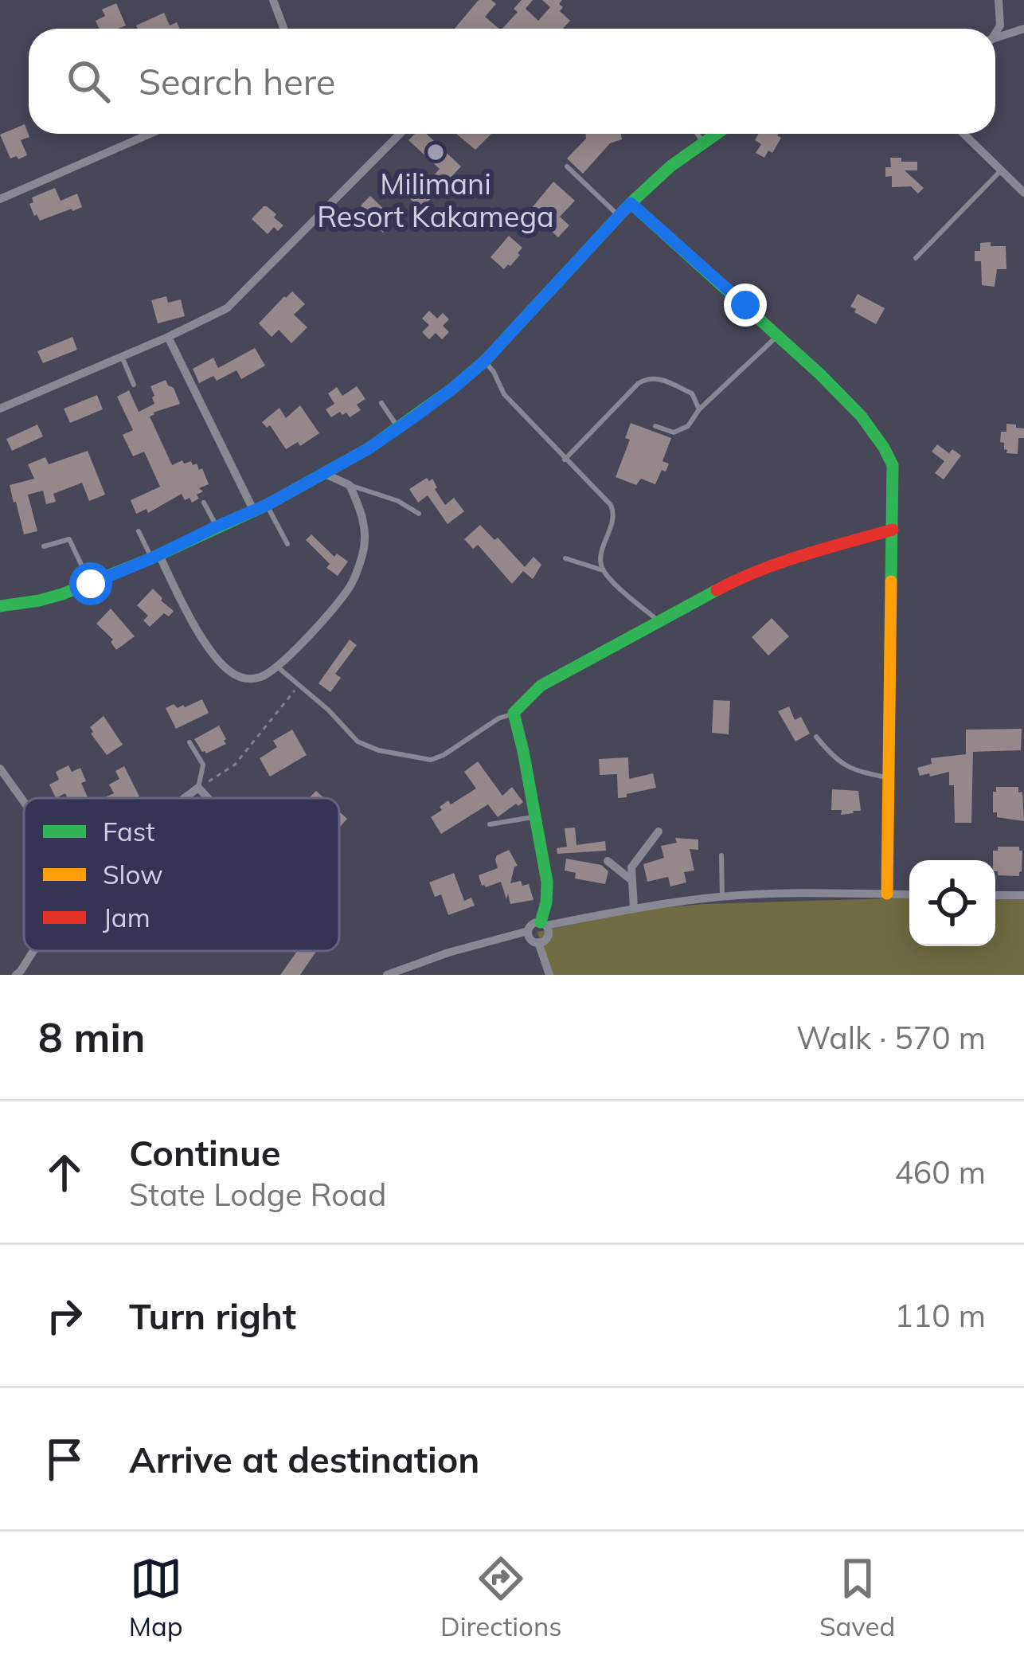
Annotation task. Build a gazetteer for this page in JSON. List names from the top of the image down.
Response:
{
  "places": ["Milimani Resort Kakamega"],
  "legend": ["Fast", "Slow", "Jam"],
  "page": {
    "search": "Search here",
    "heading": ["8 min", "Walk · 570 m"],
    "list": [
      ["Continue", "State Lodge Road", "460 m"],
      ["Turn right", "110 m"],
      "Arrive at destination"
    ],
    "nav": ["Map", "Directions", "Saved"]
  }
}
